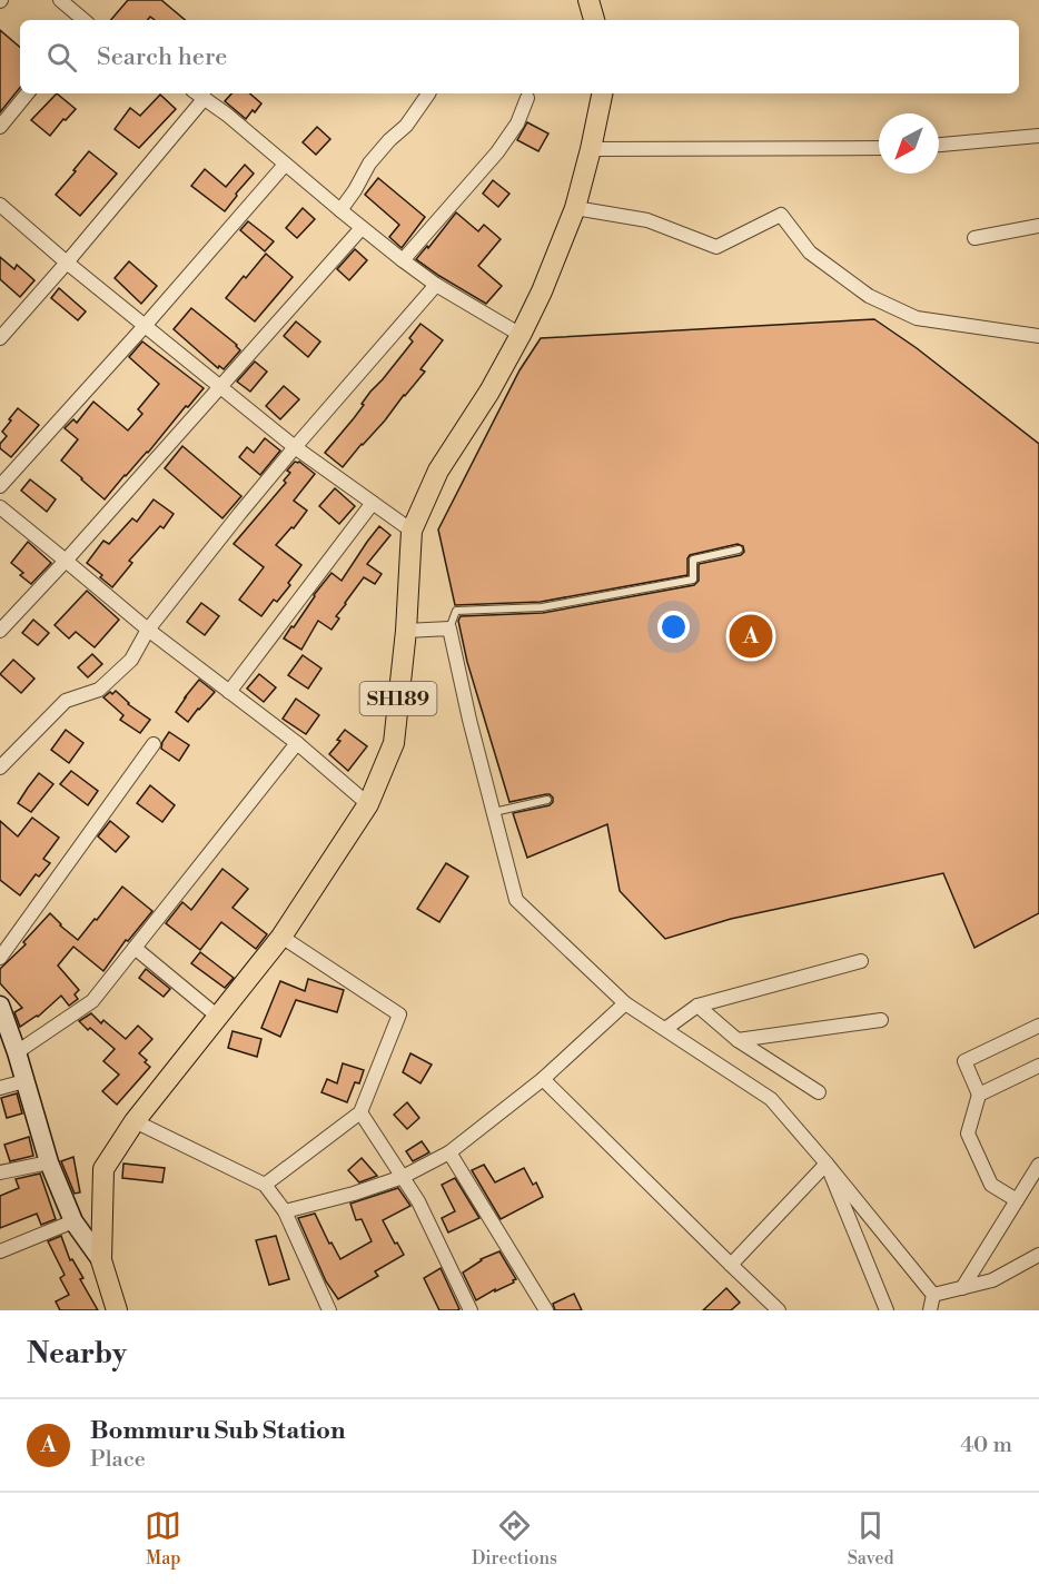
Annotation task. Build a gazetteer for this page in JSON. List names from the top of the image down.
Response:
{
  "streets": {
    "main road": ["SH189"]
  },
  "north": "bottom left",
  "page": {
    "search": "Search here",
    "pins": "A",
    "heading": "Nearby",
    "list": [
      {
        "mark": "A",
        "name": "Bommuru Sub Station",
        "note": "Place",
        "value": "40 m"
      }
    ],
    "nav": ["Map", "Directions", "Saved"]
  }
}
